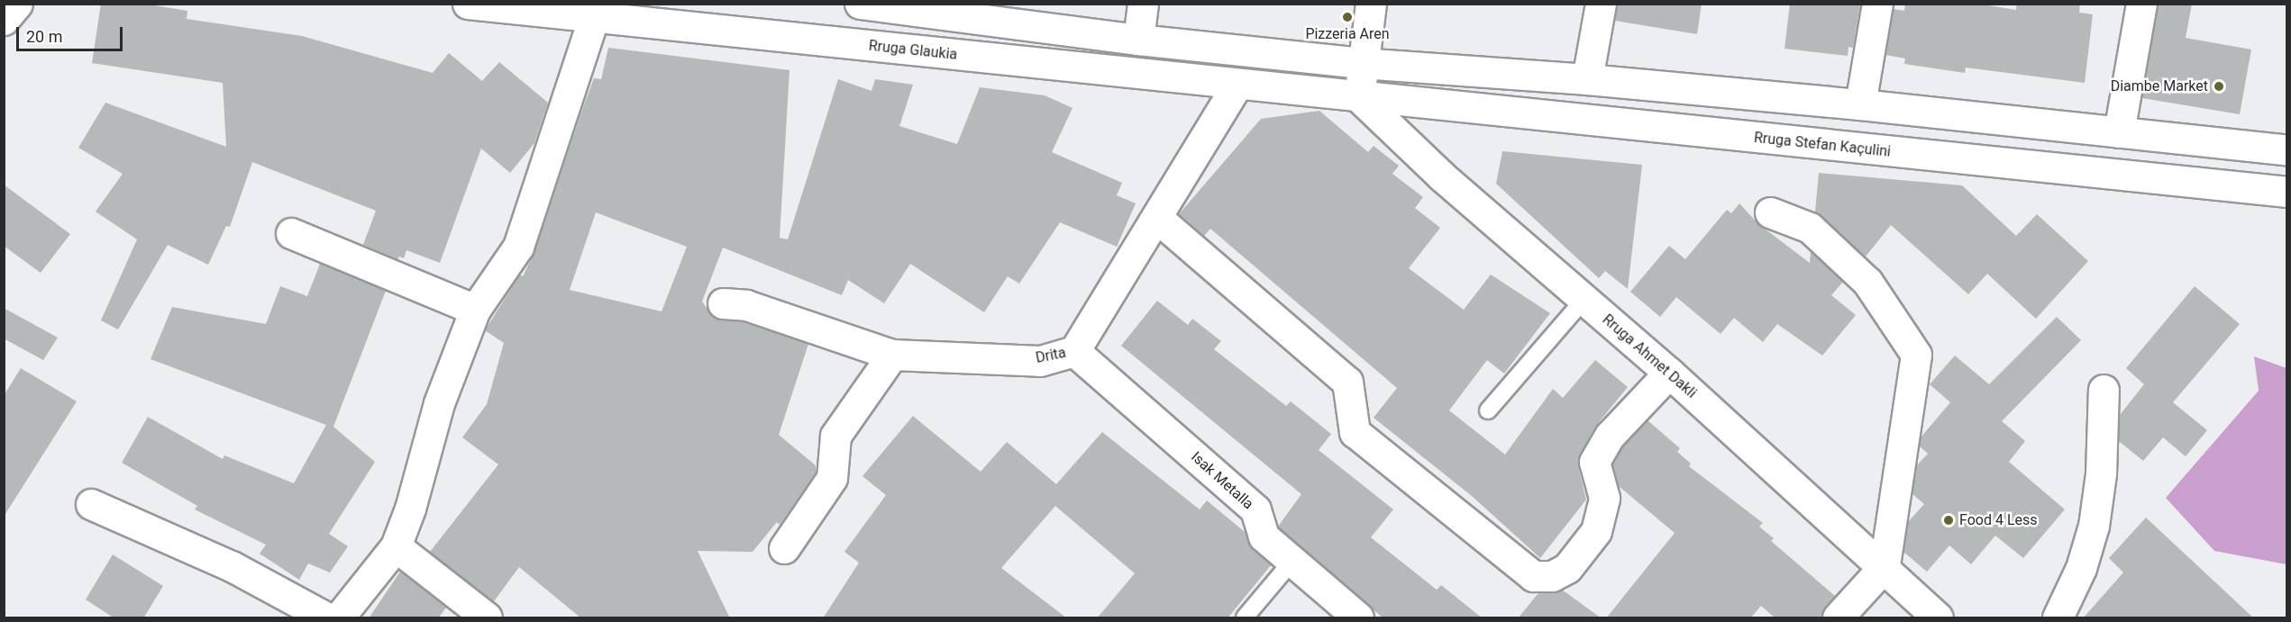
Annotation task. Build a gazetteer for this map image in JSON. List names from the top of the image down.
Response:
{
  "streets": {
    "street": [
      "Rruga Glaukia",
      "Rruga Stefan Kaçulini",
      "Drita",
      "Rruga Ahmet Dakli",
      "Isak Metalla"
    ]
  },
  "crossings": [
    ["Rruga Glaukia", "Rruga Stefan Kaçulini"],
    ["Rruga Glaukia", "Drita"],
    ["Rruga Glaukia", "Rruga Ahmet Dakli"],
    ["Rruga Stefan Kaçulini", "Rruga Ahmet Dakli"],
    ["Drita", "Isak Metalla"]
  ],
  "places": ["Pizzeria Aren", "Diambe Market", "Food 4 Less"],
  "scale_bar": "20 m"
}
